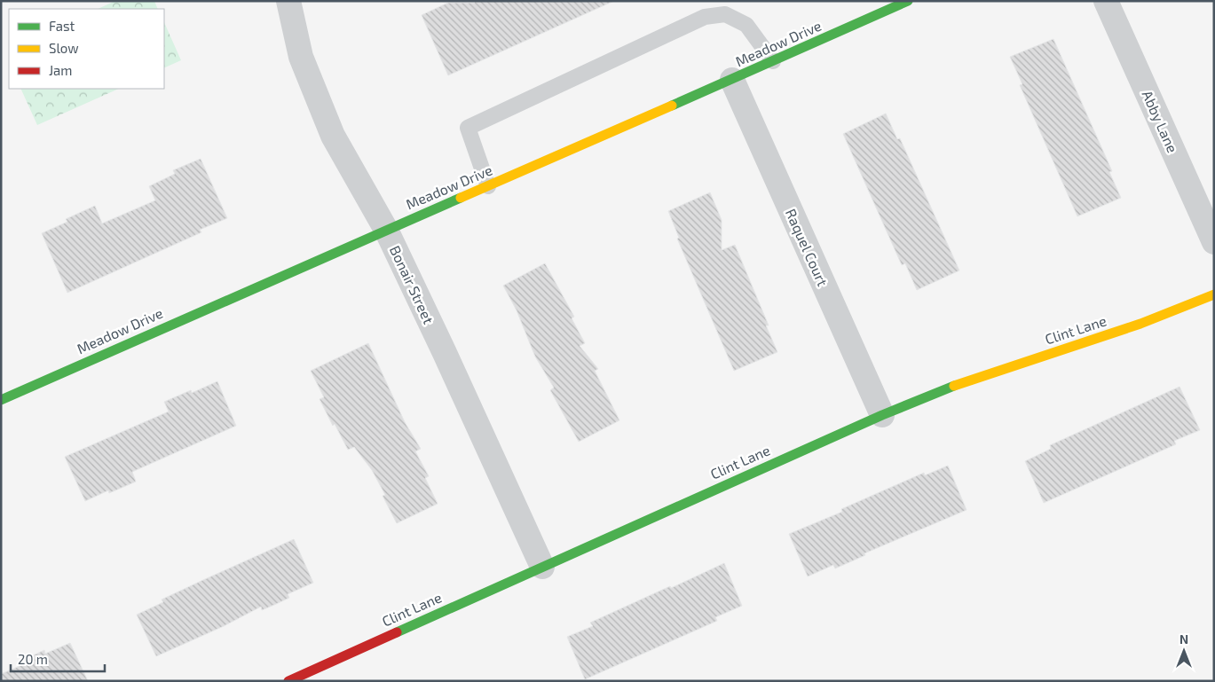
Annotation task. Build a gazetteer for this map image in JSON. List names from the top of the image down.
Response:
{
  "streets": {
    "street": [
      "Meadow Drive",
      "Abby Lane",
      "Raquel Court",
      "Bonair Street",
      "Clint Lane"
    ]
  },
  "crossings": [
    ["Meadow Drive", "Raquel Court"],
    ["Meadow Drive", "Bonair Street"],
    ["Raquel Court", "Clint Lane"],
    ["Bonair Street", "Clint Lane"]
  ],
  "legend": ["Fast", "Slow", "Jam"],
  "scale_bar": "20 m",
  "north": "top"
}
